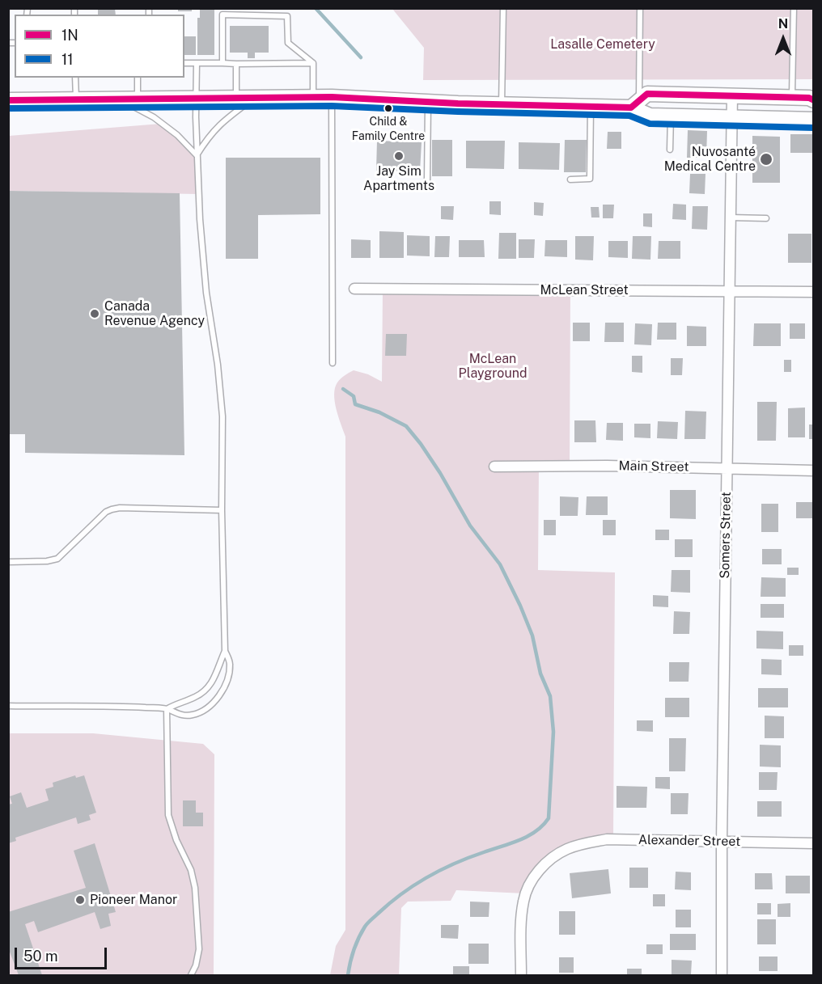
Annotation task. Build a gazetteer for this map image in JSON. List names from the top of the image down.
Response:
{
  "streets": {
    "street": [
      "McLean Street",
      "Main Street",
      "Somers Street",
      "Alexander Street"
    ]
  },
  "crossings": [
    ["McLean Street", "Somers Street"],
    ["Main Street", "Somers Street"],
    ["Somers Street", "Alexander Street"]
  ],
  "parks": ["Lasalle Cemetery", "McLean Playground"],
  "places": [
    "Child & Family Centre",
    "Jay Sim Apartments",
    "Nuvosanté Medical Centre",
    "Canada Revenue Agency",
    "Pioneer Manor"
  ],
  "lines": ["transit line 1N", "transit line 11"],
  "legend": ["1N", "11"],
  "scale_bar": "50 m",
  "north": "top"
}
